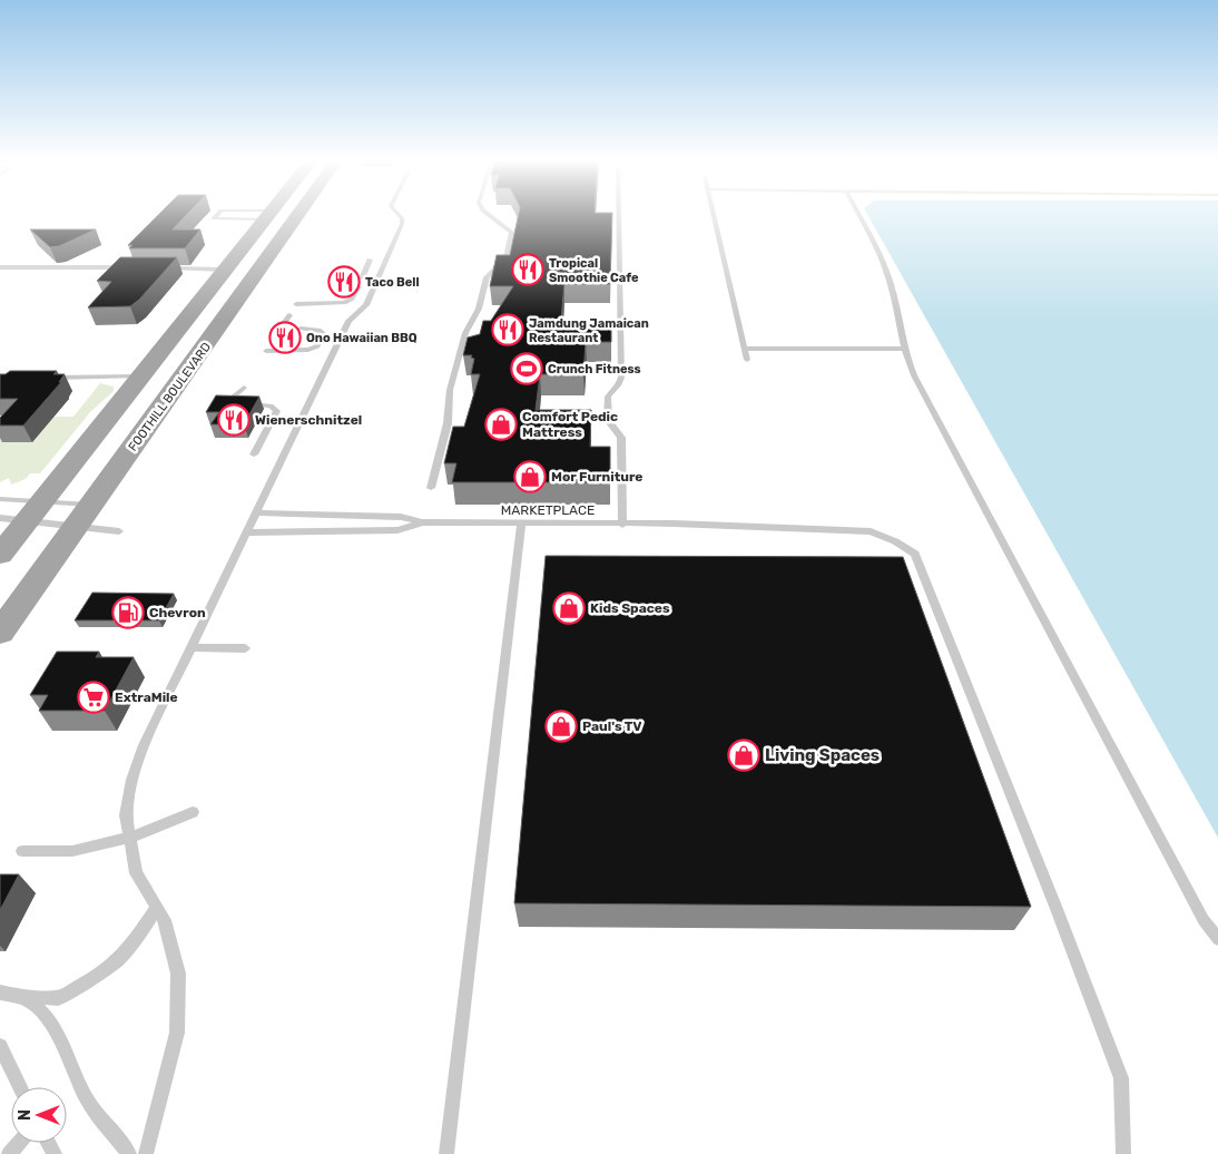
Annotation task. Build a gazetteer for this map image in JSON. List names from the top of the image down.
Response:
{
  "streets": {
    "main road": ["FOOTHILL BOULEVARD"],
    "lane": ["MARKETPLACE"]
  },
  "places": {
    "restaurant": [
      "Tropical Smoothie Cafe",
      "Taco Bell",
      "Jamdung Jamaican Restaurant",
      "Ono Hawaiian BBQ",
      "Wienerschnitzel"
    ],
    "sports": ["Crunch Fitness"],
    "shop": [
      "Comfort Pedic Mattress",
      "Mor Furniture",
      "Kids Spaces",
      "Paul's TV",
      "Living Spaces"
    ],
    "fuel station": ["Chevron"],
    "supermarket": ["ExtraMile"]
  },
  "north": "left"
}
